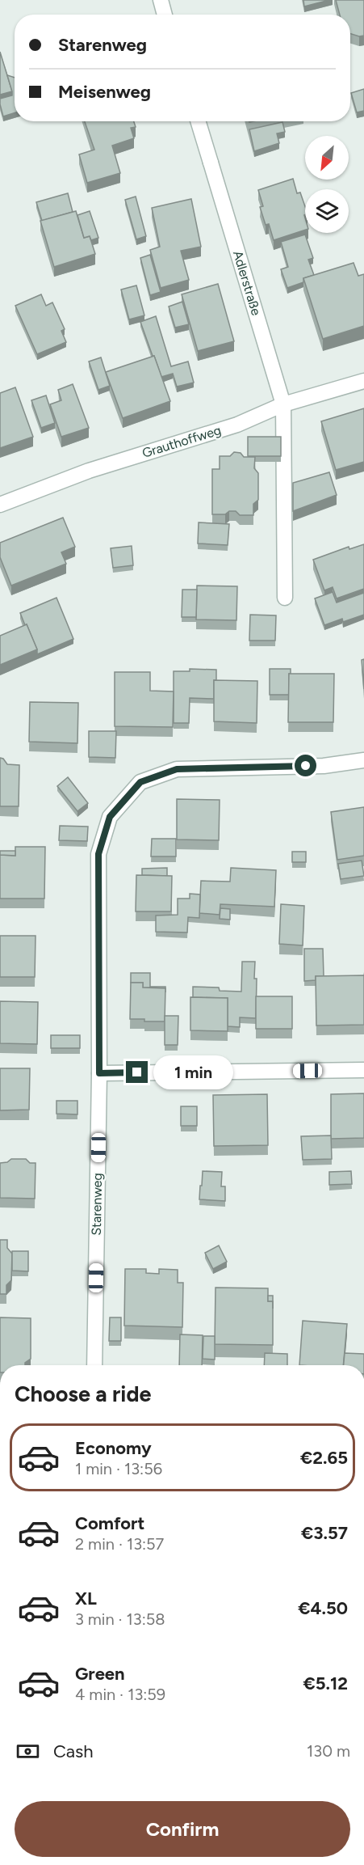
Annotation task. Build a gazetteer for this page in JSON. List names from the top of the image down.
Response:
{
  "streets": {
    "street": ["Adlerstraße", "Grauthoffweg", "Starenweg"]
  },
  "crossings": [
    ["Adlerstraße", "Grauthoffweg"]
  ],
  "north": "bottom left",
  "page": {
    "banner": ["Starenweg", "Meisenweg"],
    "bubble": "1 min",
    "heading": "Choose a ride",
    "list": [
      {
        "name": "Economy",
        "note": "1 min · 13:56",
        "value": "€2.65"
      },
      {
        "name": "Comfort",
        "note": "2 min · 13:57",
        "value": "€3.57"
      },
      {
        "name": "XL",
        "note": "3 min · 13:58",
        "value": "€4.50"
      },
      {
        "name": "Green",
        "note": "4 min · 13:59",
        "value": "€5.12"
      }
    ],
    "pay": ["Cash", "130 m"],
    "buttons": "Confirm"
  }
}
